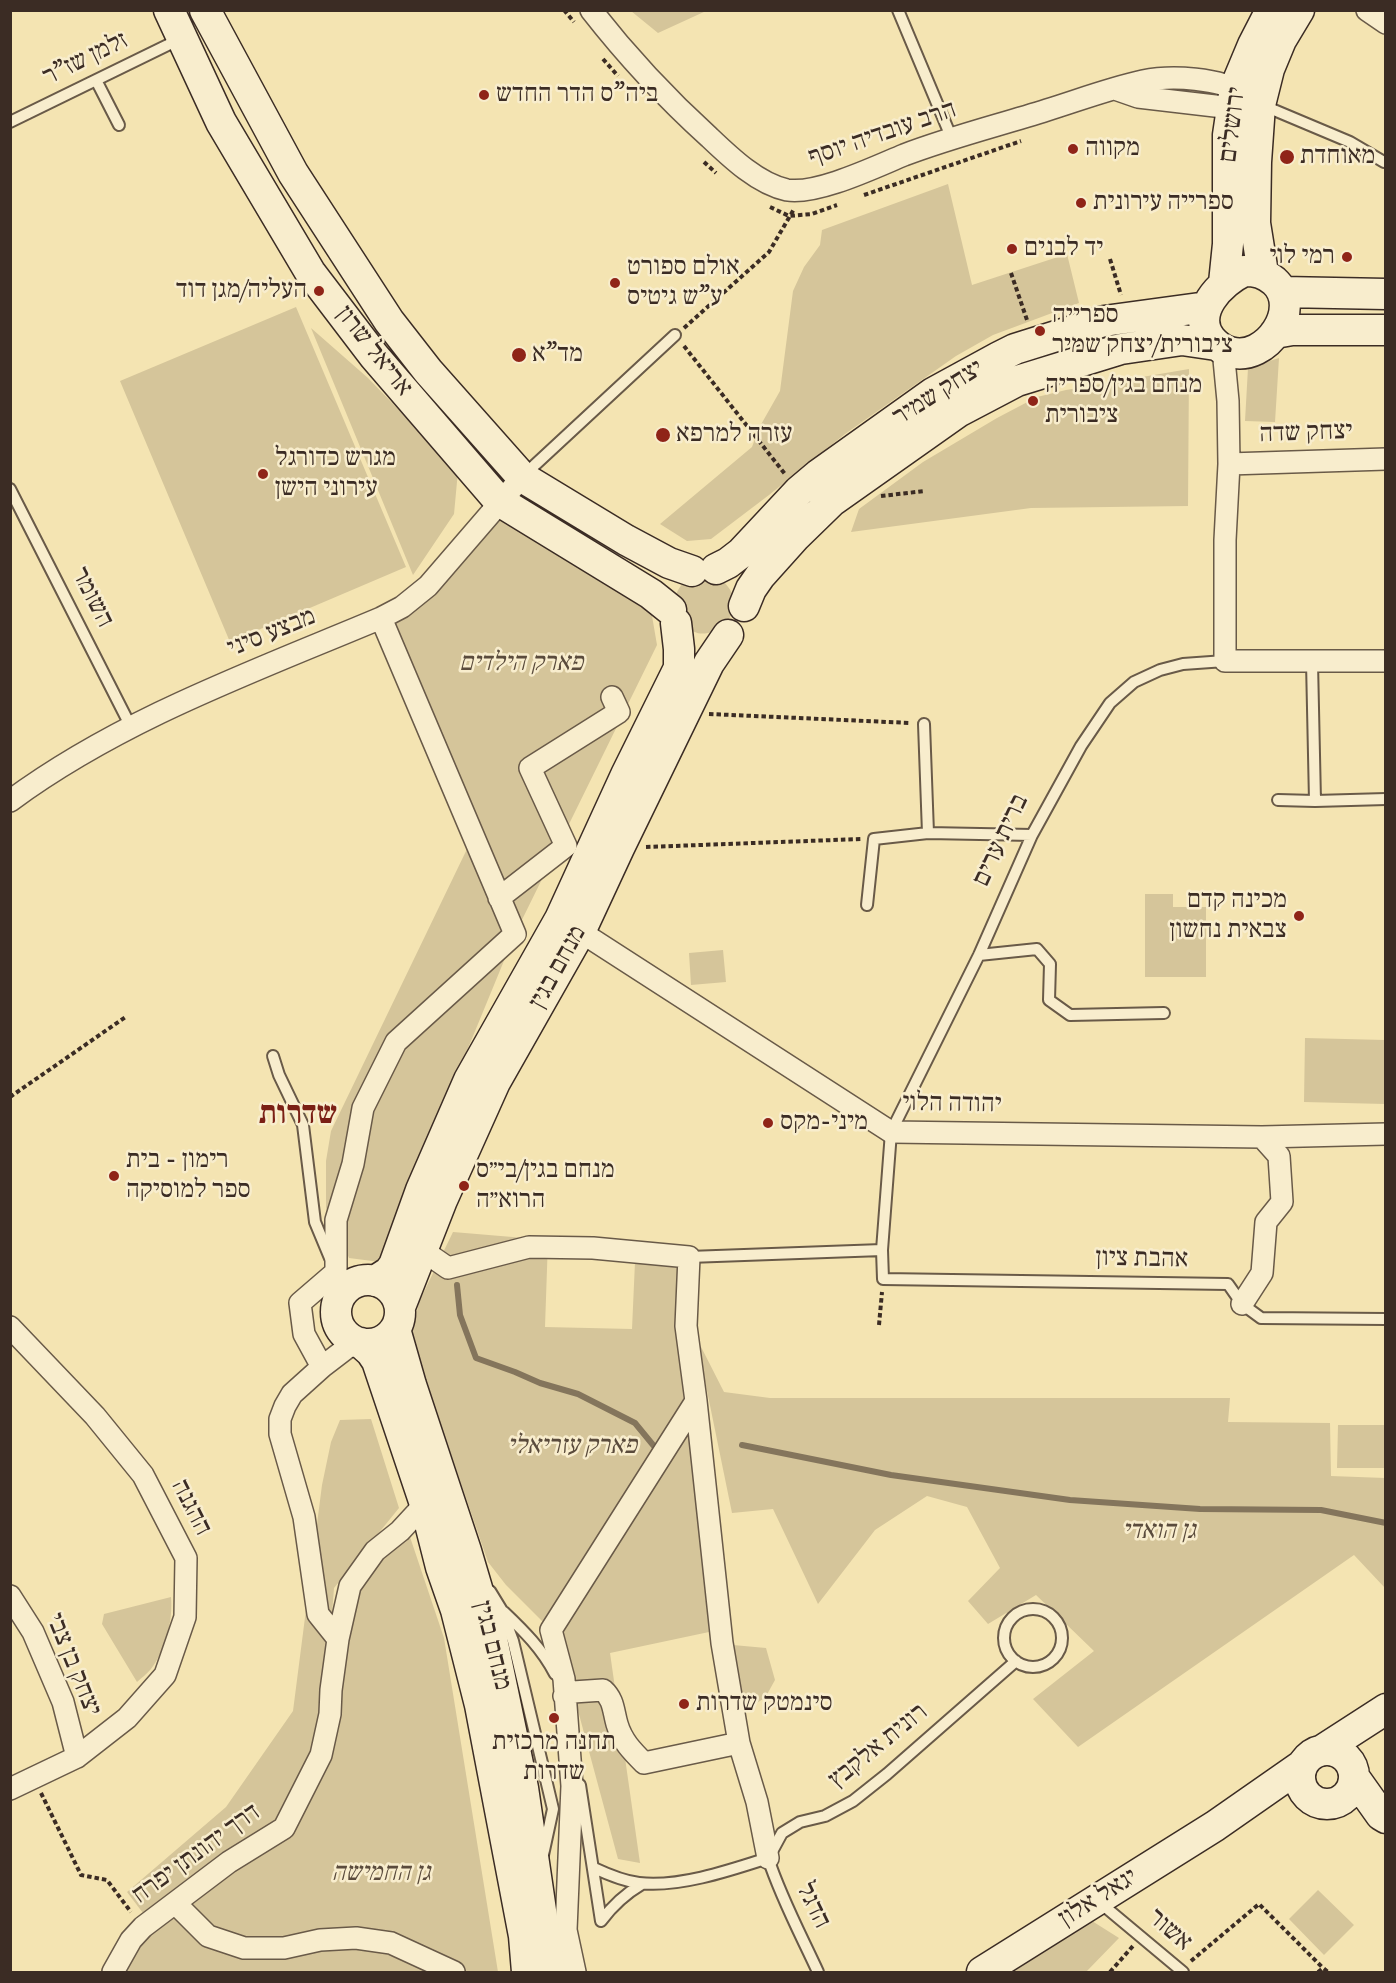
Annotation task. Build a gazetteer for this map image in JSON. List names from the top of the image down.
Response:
{
  "streets": {
    "main road": [
      "ירושלים",
      "אריאל שרון",
      "יצחק שמיר",
      "מנחם בגין",
      "יגאל אלון"
    ],
    "street": [
      "הרב עובדיה יוסף",
      "יצחק שדה",
      "מבצע סיני",
      "ברית ערים",
      "יהודה הלוי",
      "ההגנה",
      "יצחק בן צבי",
      "דרך יהונתן יפרח"
    ],
    "lane": [
      "זלמן שז\"ר",
      "השומר",
      "אהבת ציון",
      "רונית אלקבץ",
      "הדגל",
      "אשור"
    ]
  },
  "crossings": [
    ["זלמן שז\"ר", "אריאל שרון"],
    ["ירושלים", "הרב עובדיה יוסף"],
    ["ירושלים", "יצחק שמיר"],
    ["אריאל שרון", "יצחק שמיר"],
    ["אריאל שרון", "מבצע סיני"],
    ["אריאל שרון", "מנחם בגין"],
    ["יצחק שמיר", "מנחם בגין"],
    ["השומר", "מבצע סיני"],
    ["ברית ערים", "יהודה הלוי"],
    ["ברית ערים", "אהבת ציון"],
    ["מנחם בגין", "יהודה הלוי"],
    ["מנחם בגין", "דרך יהונתן יפרח"],
    ["ההגנה", "יצחק בן צבי"],
    ["רונית אלקבץ", "הדגל"],
    ["יגאל אלון", "אשור"]
  ],
  "districts": ["שדרות"],
  "parks": [
    "פארק הילדים",
    "פארק עזריאלי",
    "גן הואדי",
    "גן החמישה"
  ],
  "places": [
    "ביה\"ס הדר החדש",
    "מקווה",
    "מאוחדת",
    "ספרייה עירונית",
    "יד לבנים",
    "רמי לוי",
    "אולם ספורט ע\"ש גיטיס",
    "העליה/מגן דוד",
    "ספרייה ציבורית/יצחק שמיר",
    "מד\"א",
    "מנחם בגין/ספריה ציבורית",
    "עזרה למרפא",
    "מגרש כדורגל עירוני הישן",
    "מכינה קדם צבאית נחשון",
    "מיני-מקס",
    "רימון - בית ספר למוסיקה",
    "מנחם בגין/בי״ס הרוא״ה",
    "סינמטק שדרות",
    "תחנה מרכזית שדרות"
  ]
}
